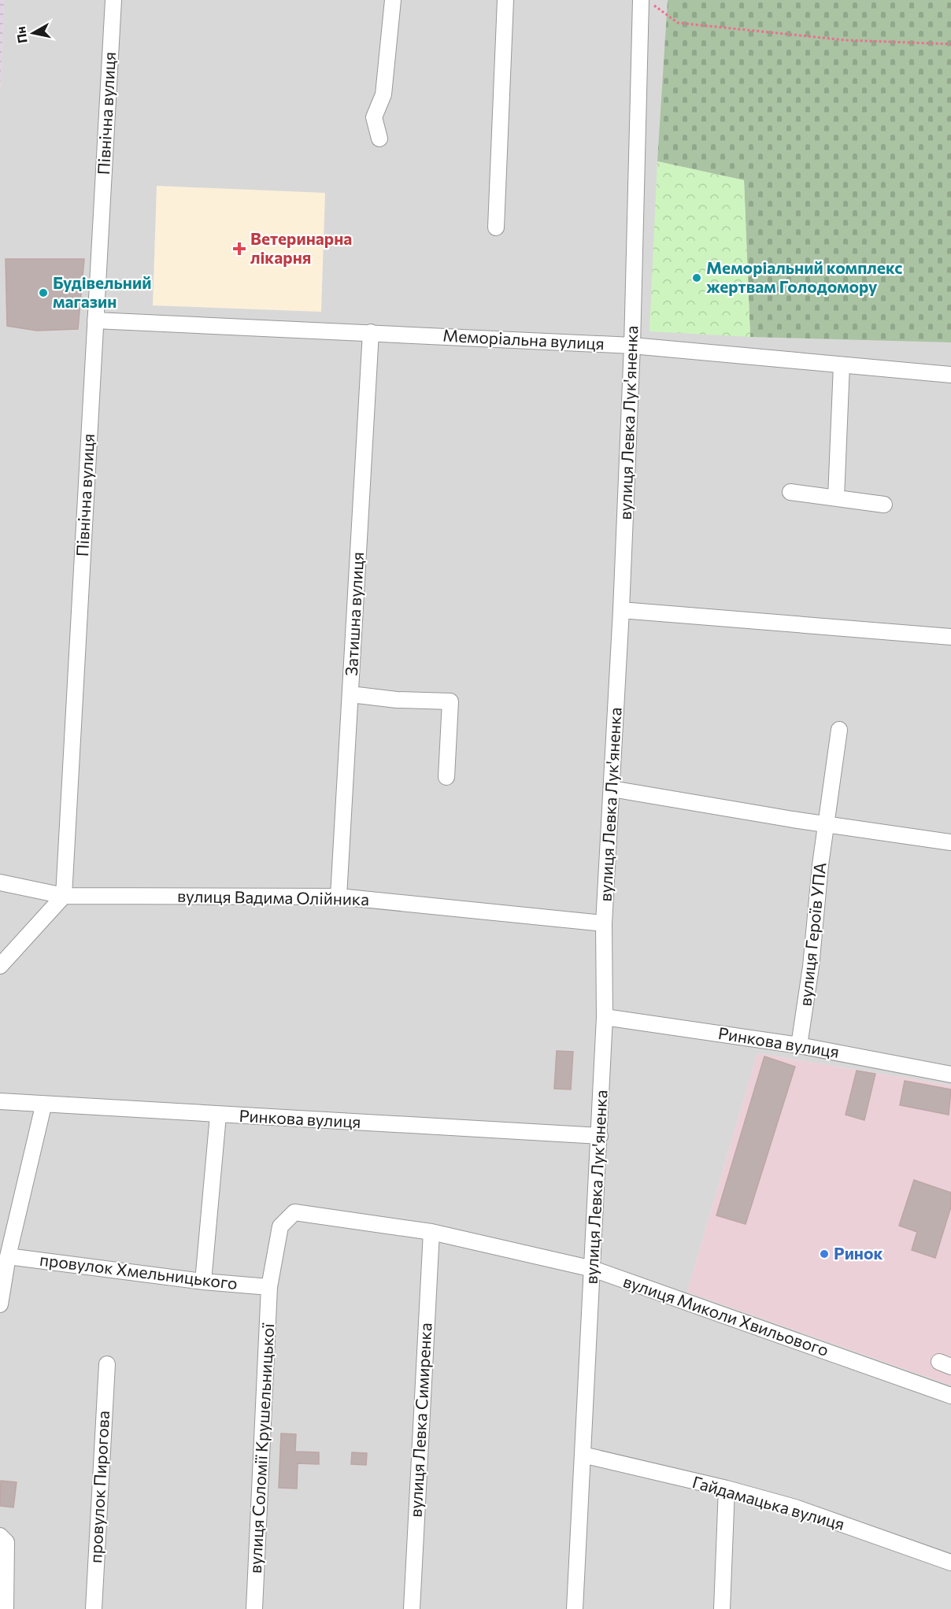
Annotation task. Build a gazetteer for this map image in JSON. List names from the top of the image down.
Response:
{
  "streets": {
    "street": [
      "Північна вулиця",
      "Меморіальна вулиця",
      "вулиця Левка Лук'яненка",
      "Затишна вулиця",
      "вулиця Вадима Олійника",
      "вулиця Героїв УПА",
      "Ринкова вулиця",
      "провулок Хмельницького",
      "вулиця Миколи Хвильового",
      "вулиця Левка Симиренка",
      "вулиця Соломії Крушельницької",
      "провулок Пирогова",
      "Гайдамацька вулиця"
    ]
  },
  "crossings": [
    ["Північна вулиця", "Меморіальна вулиця"],
    ["Північна вулиця", "вулиця Вадима Олійника"],
    ["Меморіальна вулиця", "вулиця Левка Лук'яненка"],
    ["Меморіальна вулиця", "Затишна вулиця"],
    ["вулиця Левка Лук'яненка", "вулиця Вадима Олійника"],
    ["вулиця Левка Лук'яненка", "Ринкова вулиця"],
    ["вулиця Левка Лук'яненка", "вулиця Миколи Хвильового"],
    ["вулиця Левка Лук'яненка", "Гайдамацька вулиця"],
    ["Затишна вулиця", "вулиця Вадима Олійника"],
    ["вулиця Героїв УПА", "Ринкова вулиця"],
    ["провулок Хмельницького", "вулиця Соломії Крушельницької"],
    ["вулиця Миколи Хвильового", "вулиця Левка Симиренка"],
    ["вулиця Миколи Хвильового", "вулиця Соломії Крушельницької"]
  ],
  "places": {
    "health": ["Ветеринарна лікарня"],
    "other": ["Меморіальний комплекс жертвам Голодомору", "Будівельний магазин", "Ринок"]
  },
  "north": "left"
}
